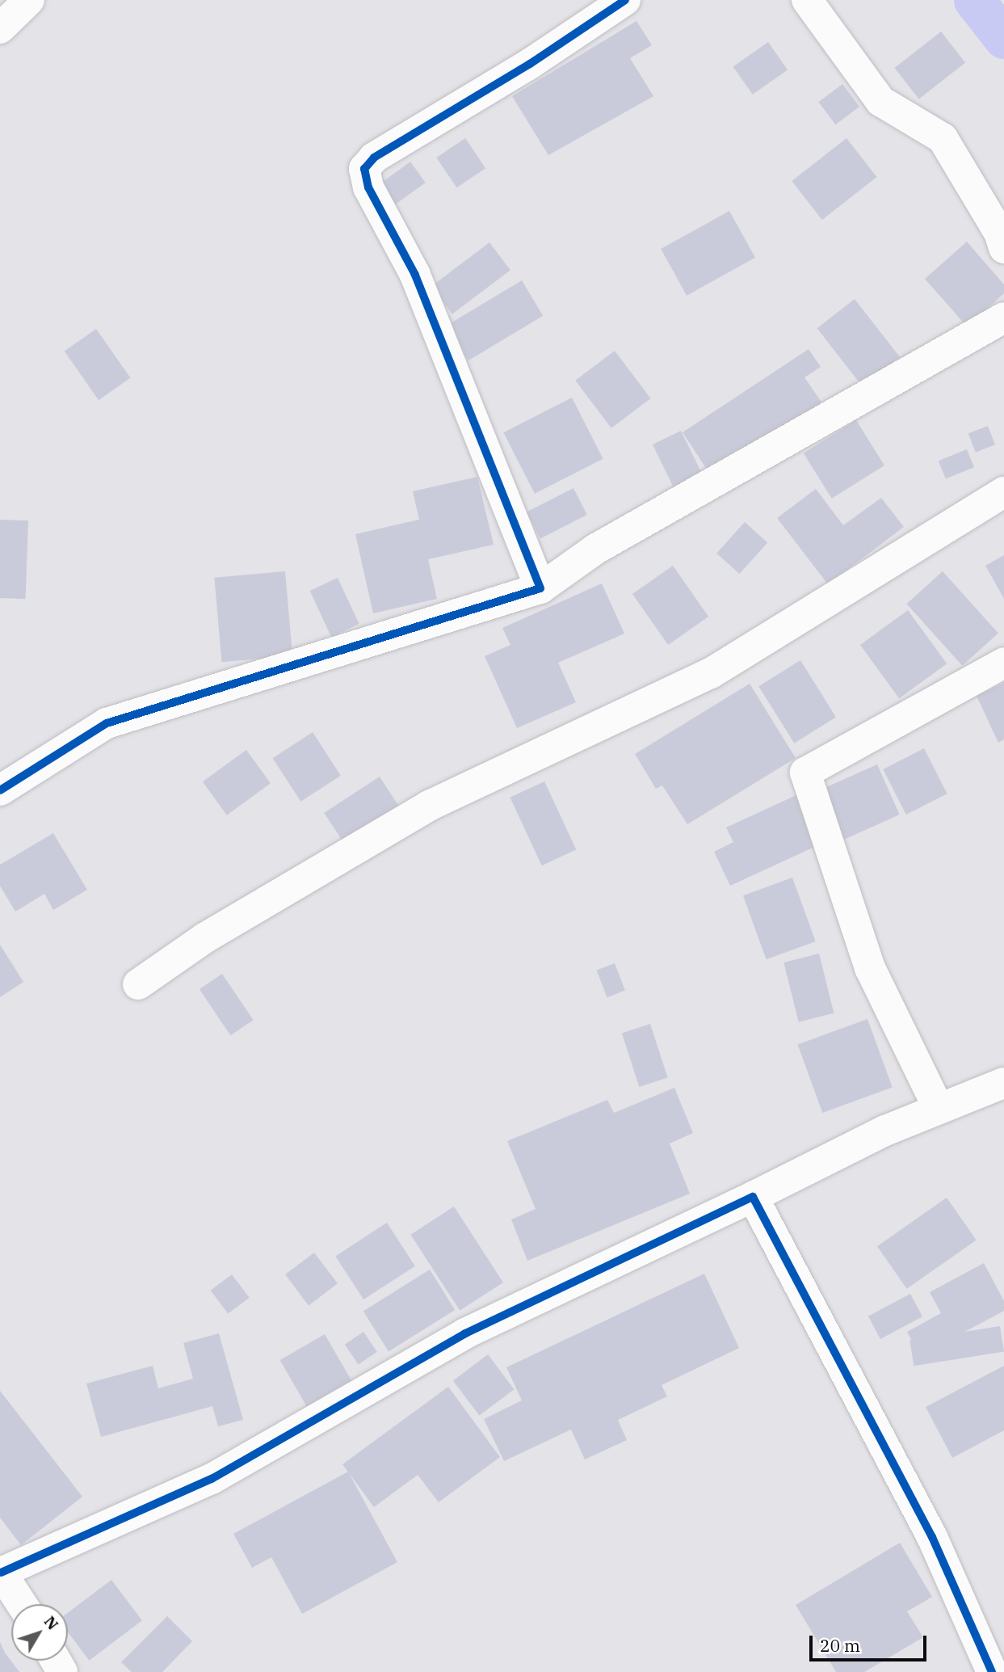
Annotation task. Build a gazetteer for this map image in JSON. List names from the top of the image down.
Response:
{
  "scale_bar": "20 m",
  "north": "top right"
}
